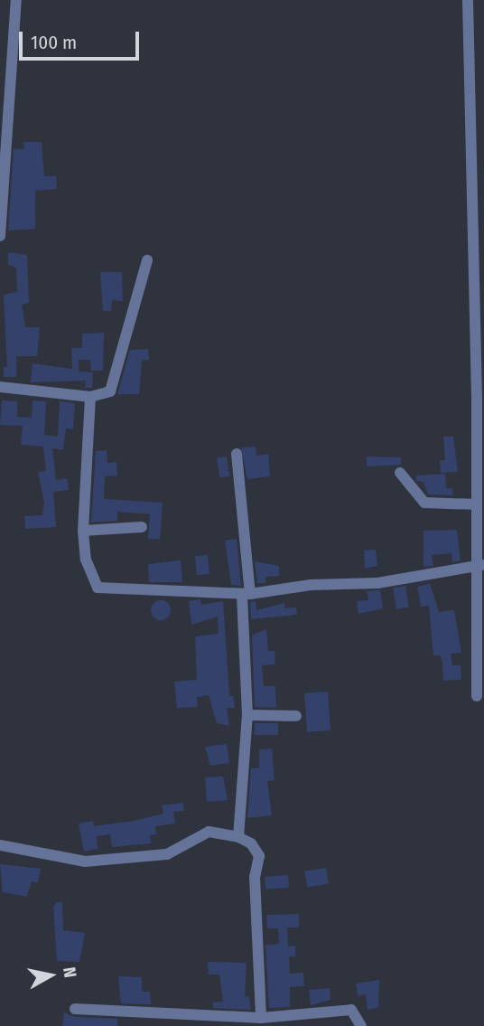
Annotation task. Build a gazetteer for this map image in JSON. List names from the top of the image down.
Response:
{
  "scale_bar": "100 m",
  "north": "right"
}
